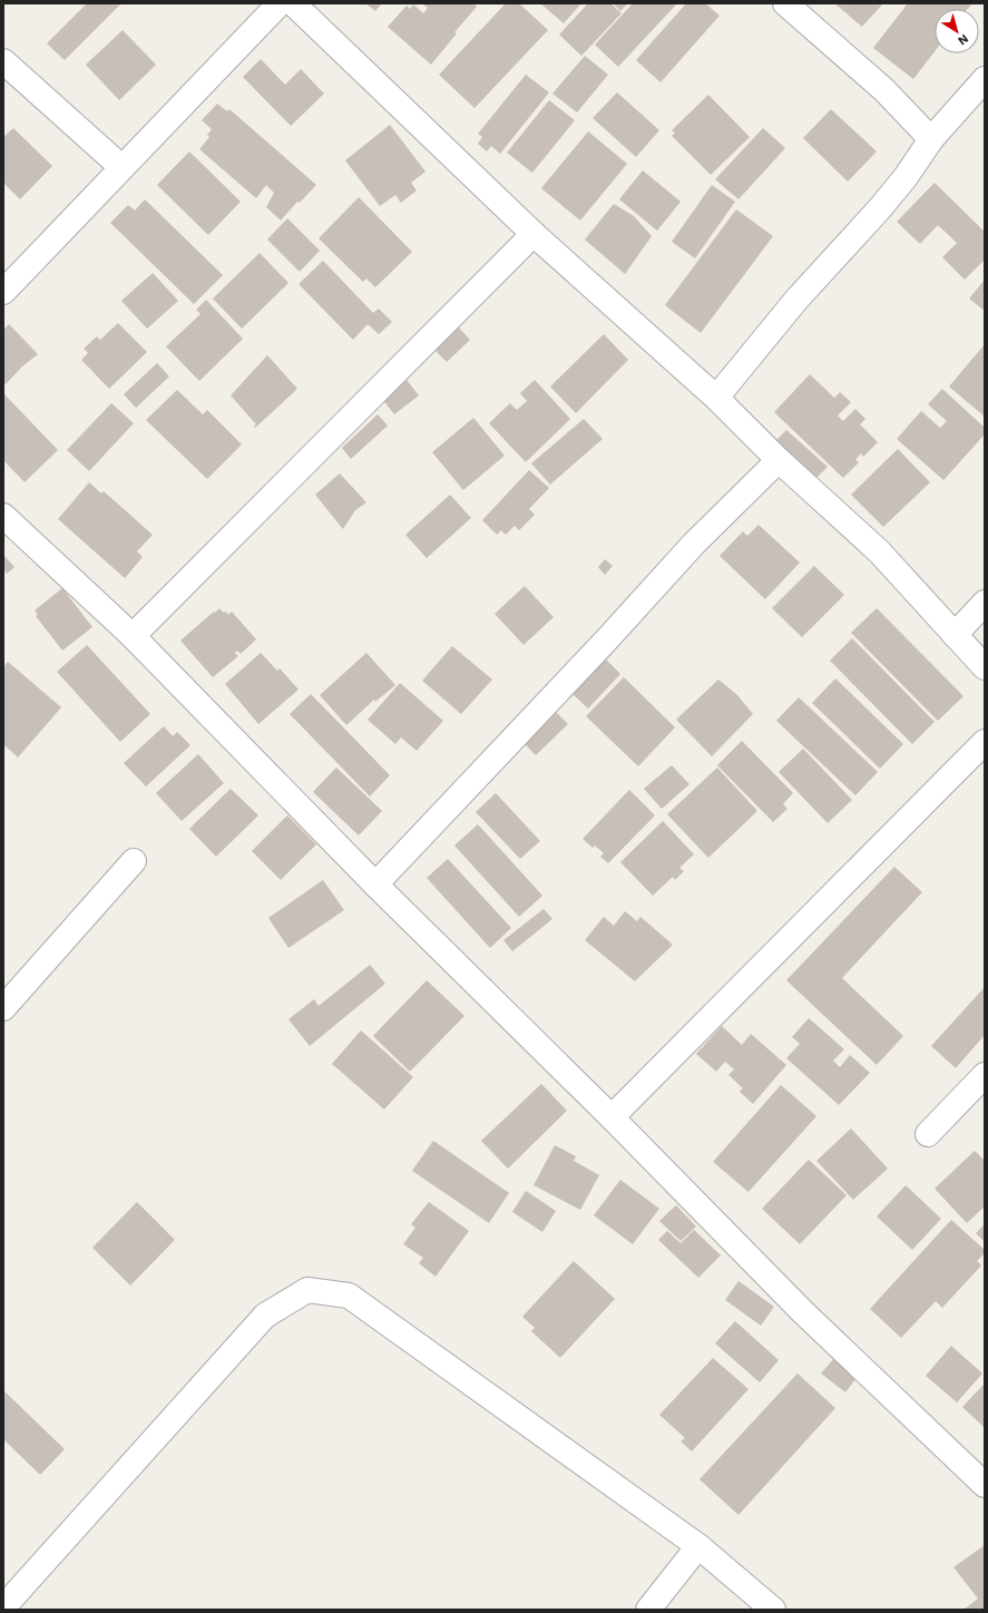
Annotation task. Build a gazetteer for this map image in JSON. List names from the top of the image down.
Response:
{
  "north": "bottom right"
}
